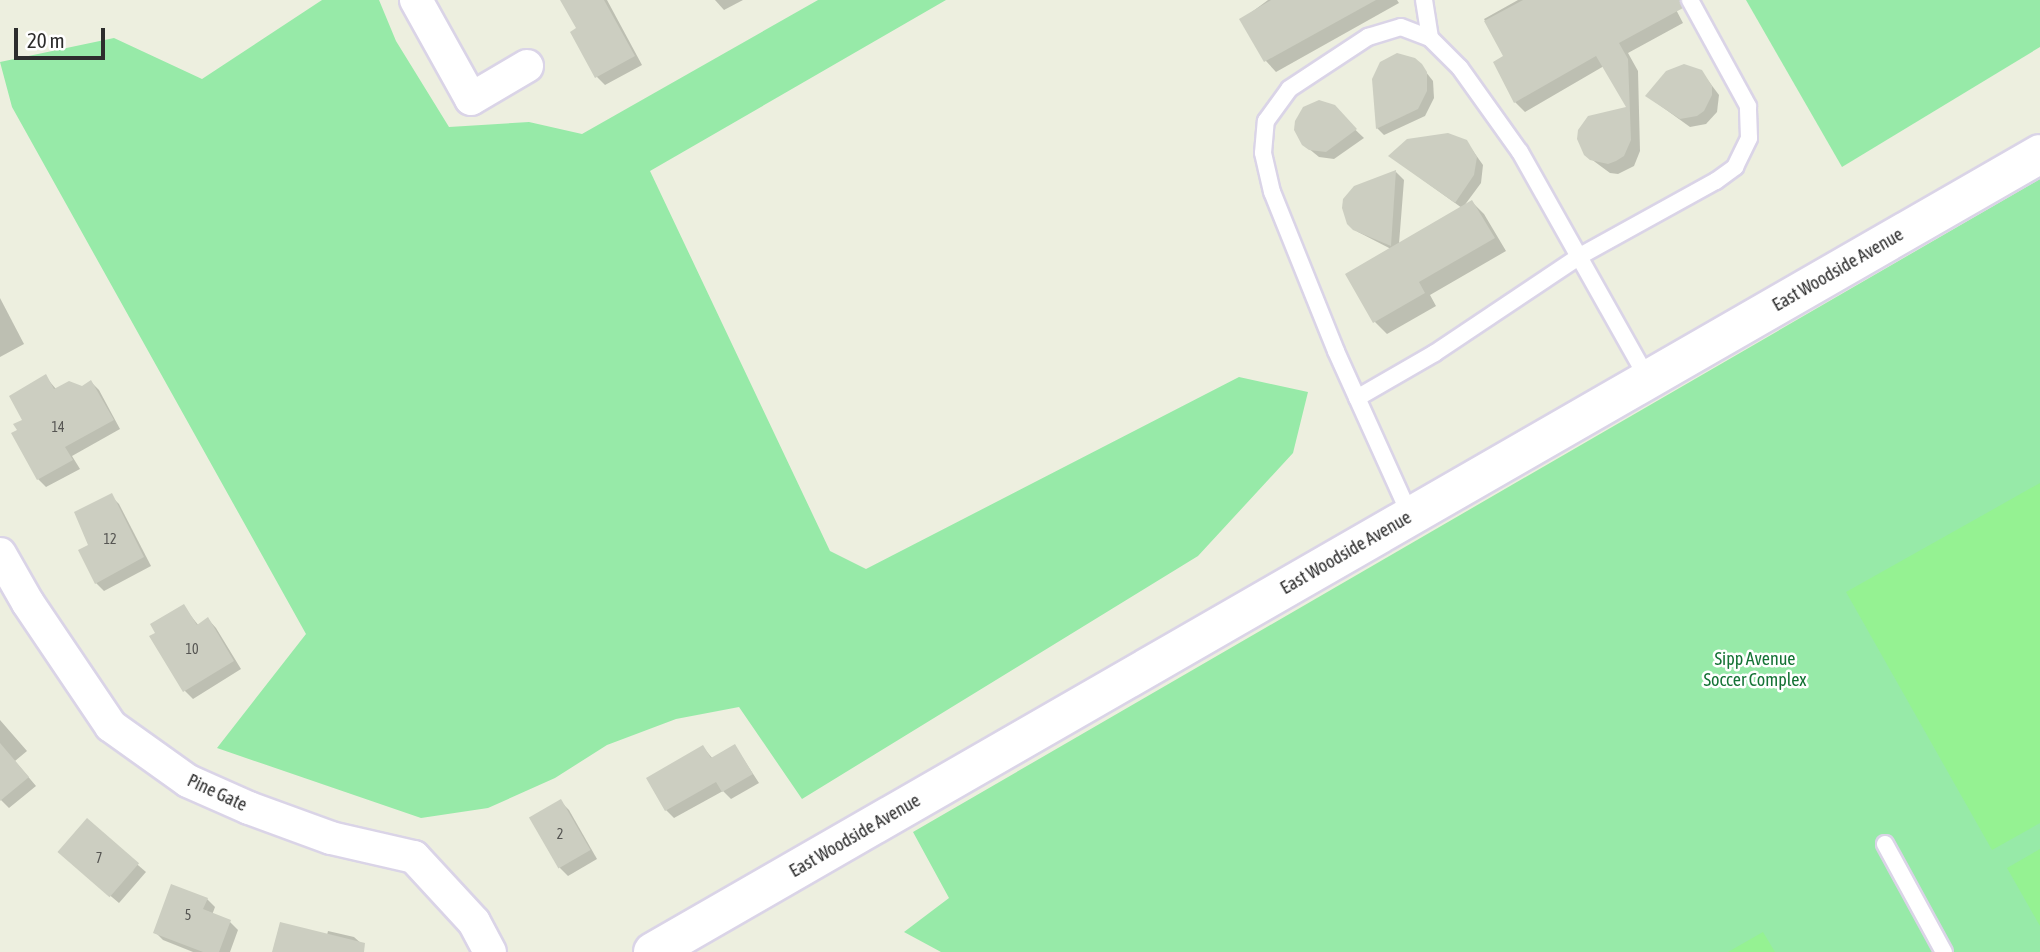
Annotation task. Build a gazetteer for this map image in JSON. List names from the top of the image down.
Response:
{
  "streets": {
    "main road": ["East Woodside Avenue"],
    "street": ["Pine Gate"]
  },
  "parks": ["Sipp Avenue Soccer Complex"],
  "house_numbers": [
    "14",
    "12",
    "10",
    "2",
    "7",
    "5"
  ],
  "scale_bar": "20 m"
}
